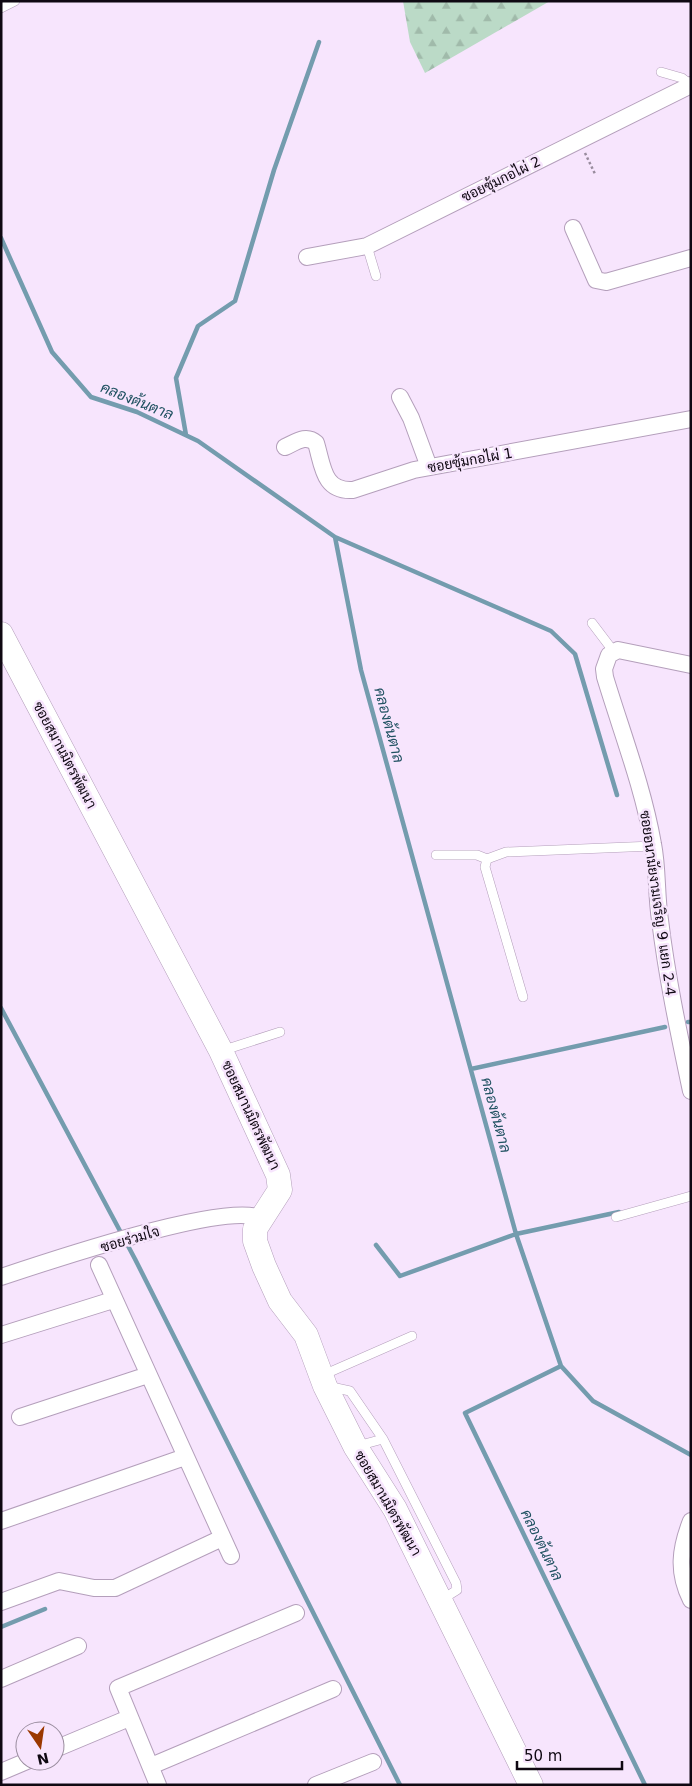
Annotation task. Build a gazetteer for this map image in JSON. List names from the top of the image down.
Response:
{
  "streets": {
    "street": [
      "ซอยซุ้มกอไผ่ 2",
      "ซอยซุ้มกอไผ่ 1",
      "ซอยสมานมิตรพัฒนา",
      "ซอยอนามัยงามเจริญ 9 แยก 2-4",
      "ซอยร่วมใจ"
    ]
  },
  "crossings": [
    ["ซอยสมานมิตรพัฒนา", "ซอยร่วมใจ"]
  ],
  "water": ["คลองต้นตาล"],
  "scale_bar": "50 m",
  "north": "bottom"
}
